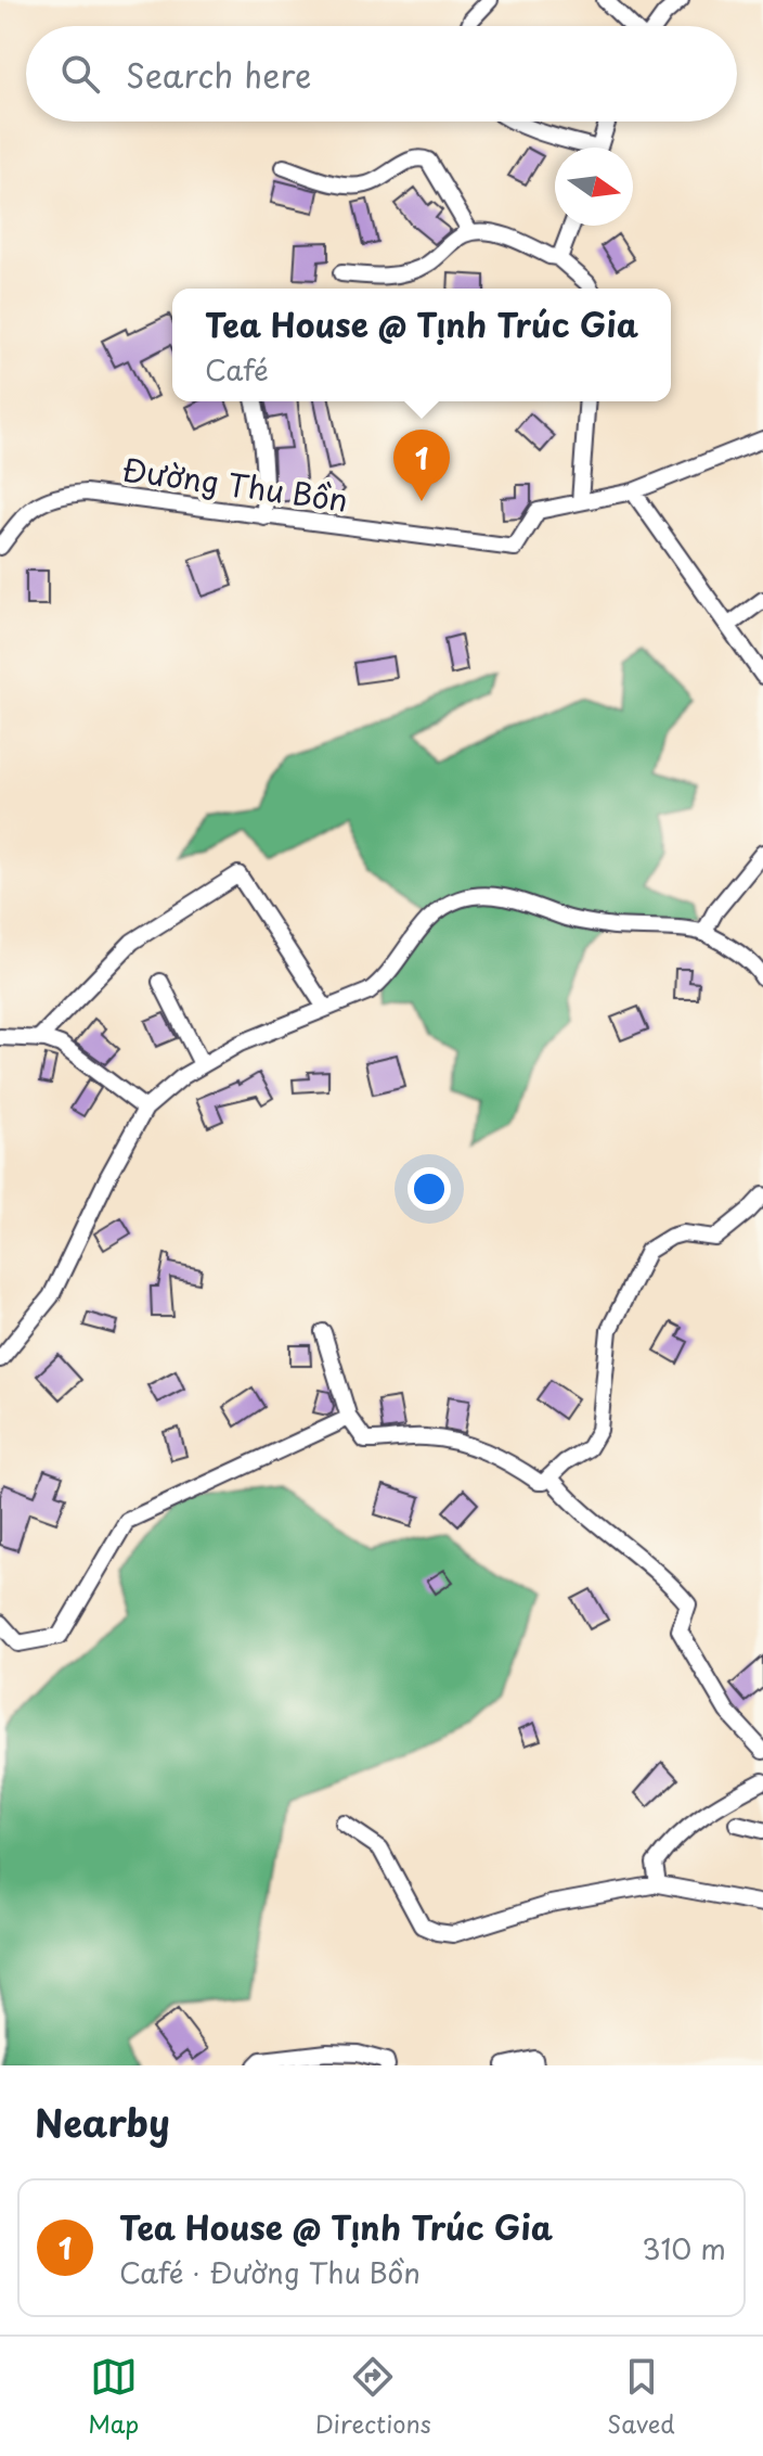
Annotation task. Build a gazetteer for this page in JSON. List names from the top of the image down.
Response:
{
  "streets": {
    "street": ["Đường Thu Bồn"]
  },
  "north": "right",
  "page": {
    "search": "Search here",
    "popup": ["Tea House @ Tịnh Trúc Gia", "Café"],
    "pins": "1",
    "heading": "Nearby",
    "list": [
      {
        "mark": "1",
        "name": "Tea House @ Tịnh Trúc Gia",
        "note": "Café · Đường Thu Bồn",
        "value": "310 m"
      }
    ],
    "nav": ["Map", "Directions", "Saved"]
  }
}
